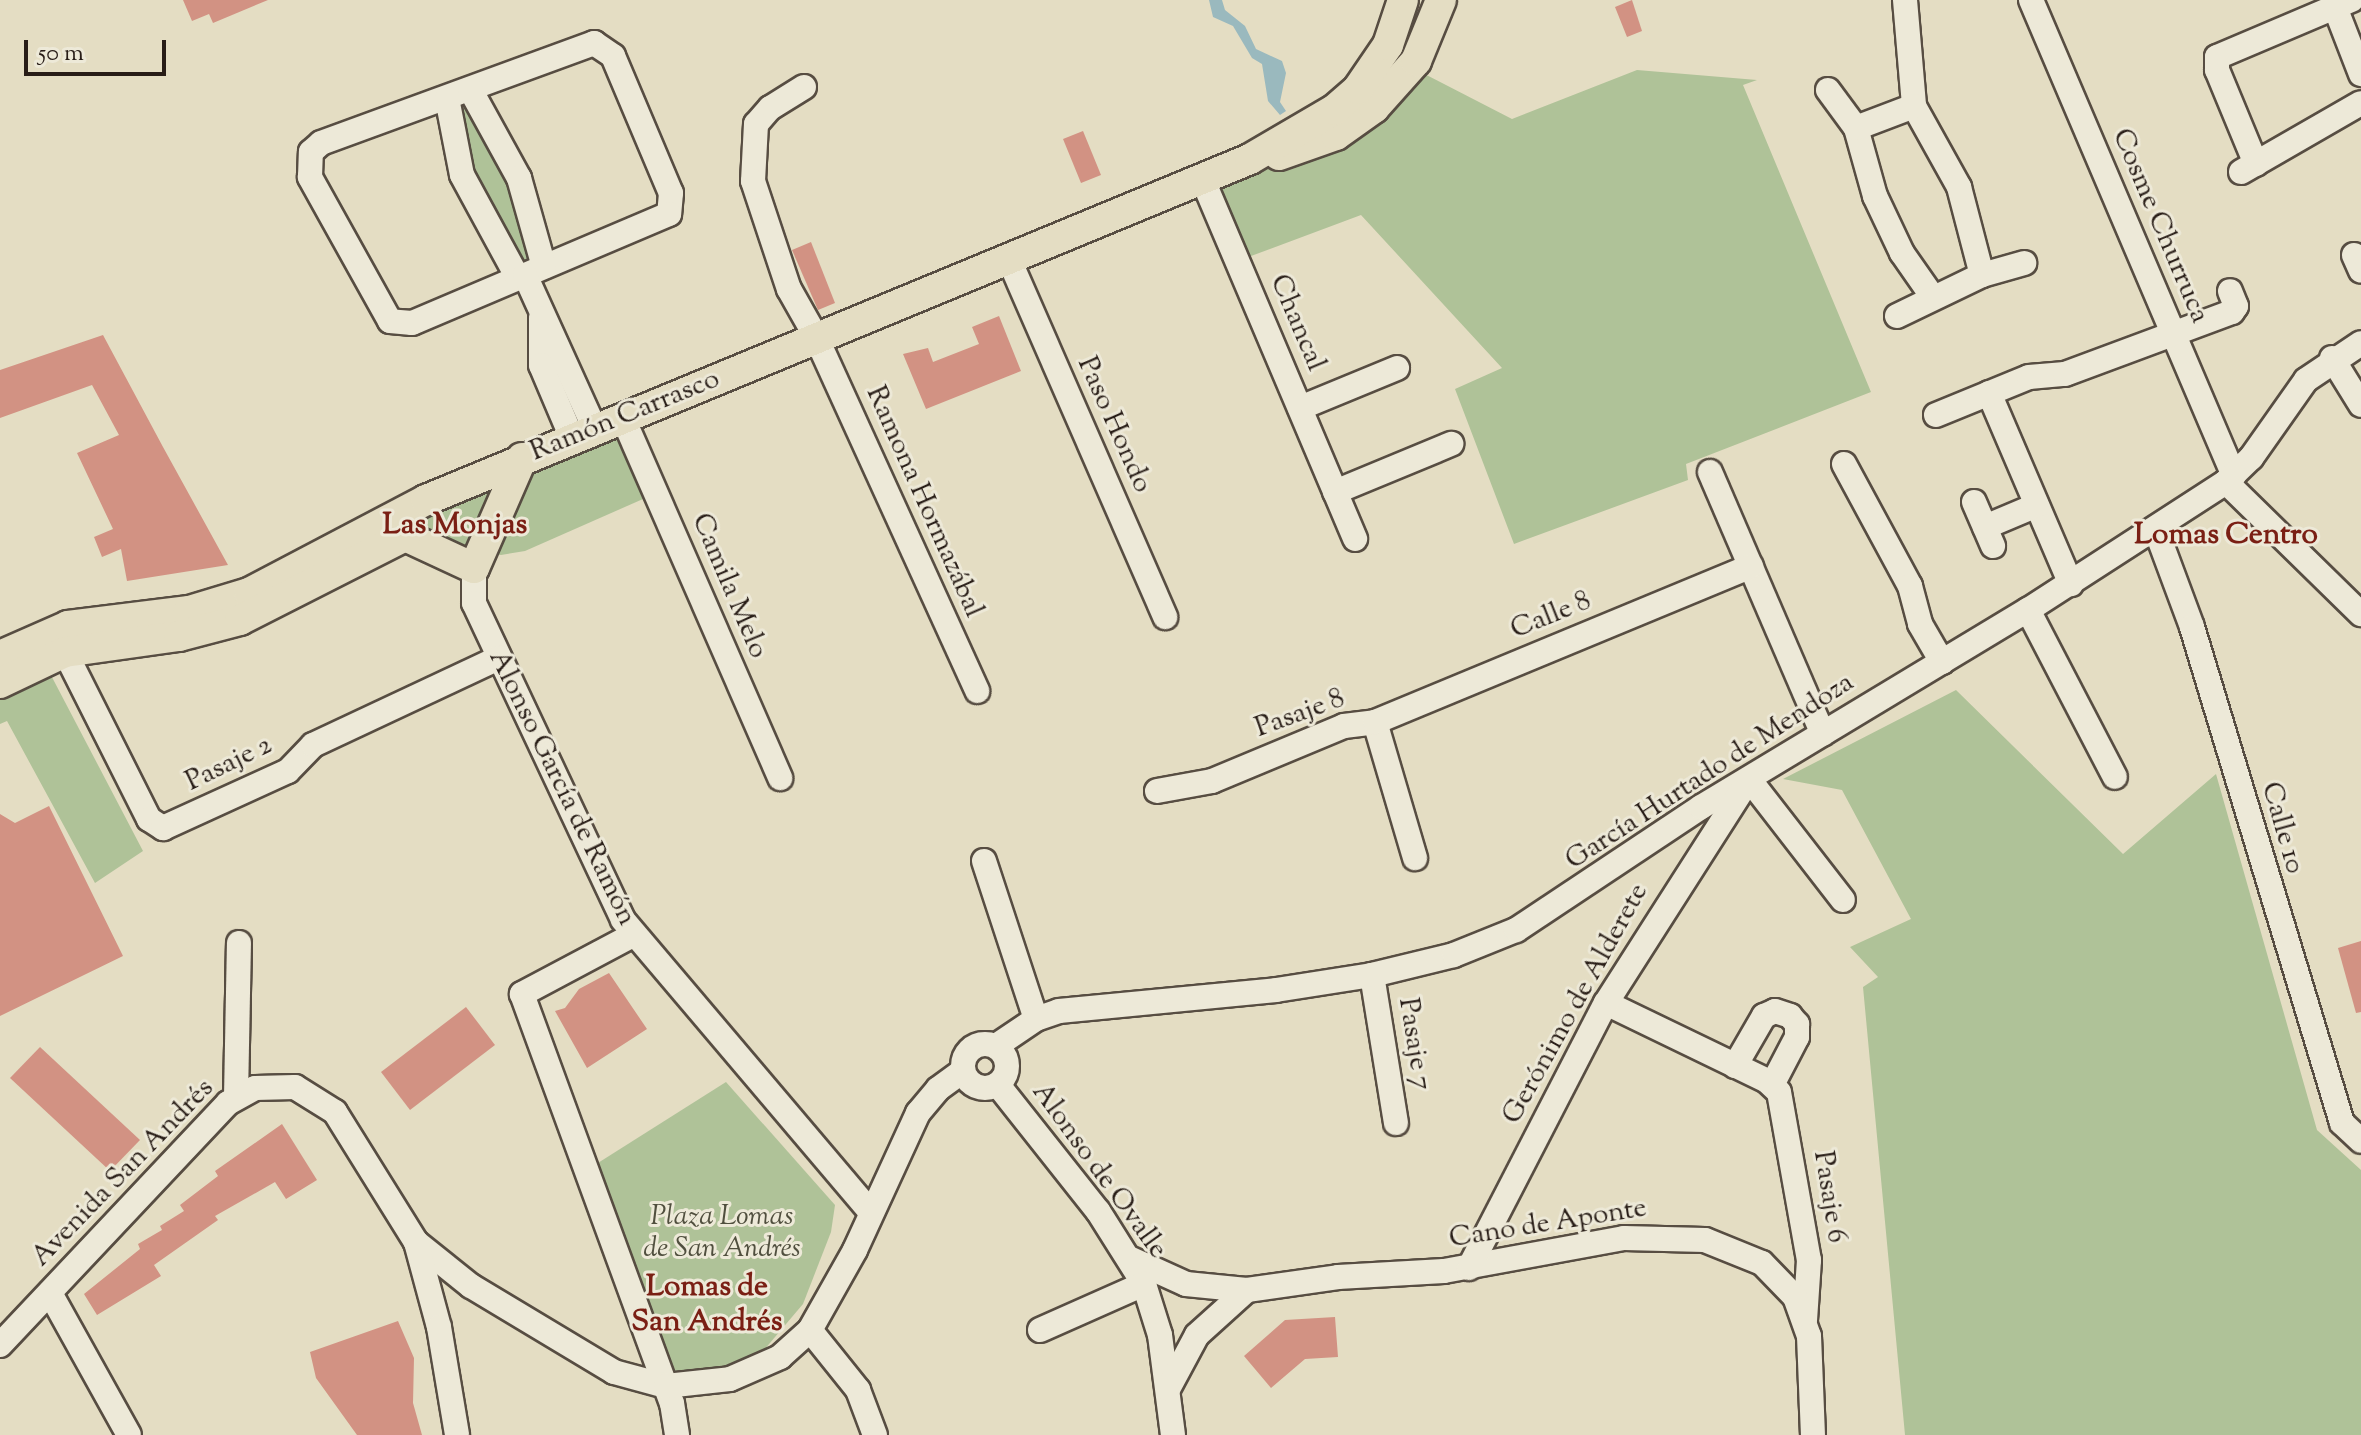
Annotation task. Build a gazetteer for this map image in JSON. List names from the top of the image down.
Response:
{
  "streets": {
    "main road": ["Ramón Carrasco", "Alonso García de Ramón"],
    "street": [
      "Cosme Churruca",
      "Chancal",
      "Paso Hondo",
      "Ramona Hormazábal",
      "Camila Melo",
      "Calle 8",
      "Pasaje 8",
      "Pasaje 2",
      "García Hurtado de Mendoza",
      "Calle 10",
      "Gerónimo de Alderete",
      "Pasaje 7",
      "Alonso de Ovalle",
      "Avenida San Andrés",
      "Pasaje 6",
      "Cano de Aponte"
    ]
  },
  "crossings": [
    ["Cosme Churruca", "García Hurtado de Mendoza"],
    ["Chancal", "Ramón Carrasco"],
    ["Ramón Carrasco", "Paso Hondo"],
    ["Ramón Carrasco", "Ramona Hormazábal"],
    ["Ramón Carrasco", "Camila Melo"],
    ["Ramón Carrasco", "Pasaje 2"],
    ["Ramón Carrasco", "Alonso García de Ramón"],
    ["Calle 8", "Pasaje 8"],
    ["Pasaje 2", "Alonso García de Ramón"],
    ["García Hurtado de Mendoza", "Calle 10"],
    ["García Hurtado de Mendoza", "Gerónimo de Alderete"],
    ["García Hurtado de Mendoza", "Pasaje 7"],
    ["García Hurtado de Mendoza", "Alonso de Ovalle"],
    ["Gerónimo de Alderete", "Cano de Aponte"],
    ["Alonso de Ovalle", "Cano de Aponte"],
    ["Pasaje 6", "Cano de Aponte"]
  ],
  "districts": ["Las Monjas", "Lomas Centro", "Lomas de San Andrés"],
  "parks": ["Plaza Lomas de San Andrés"],
  "scale_bar": "50 m"
}
